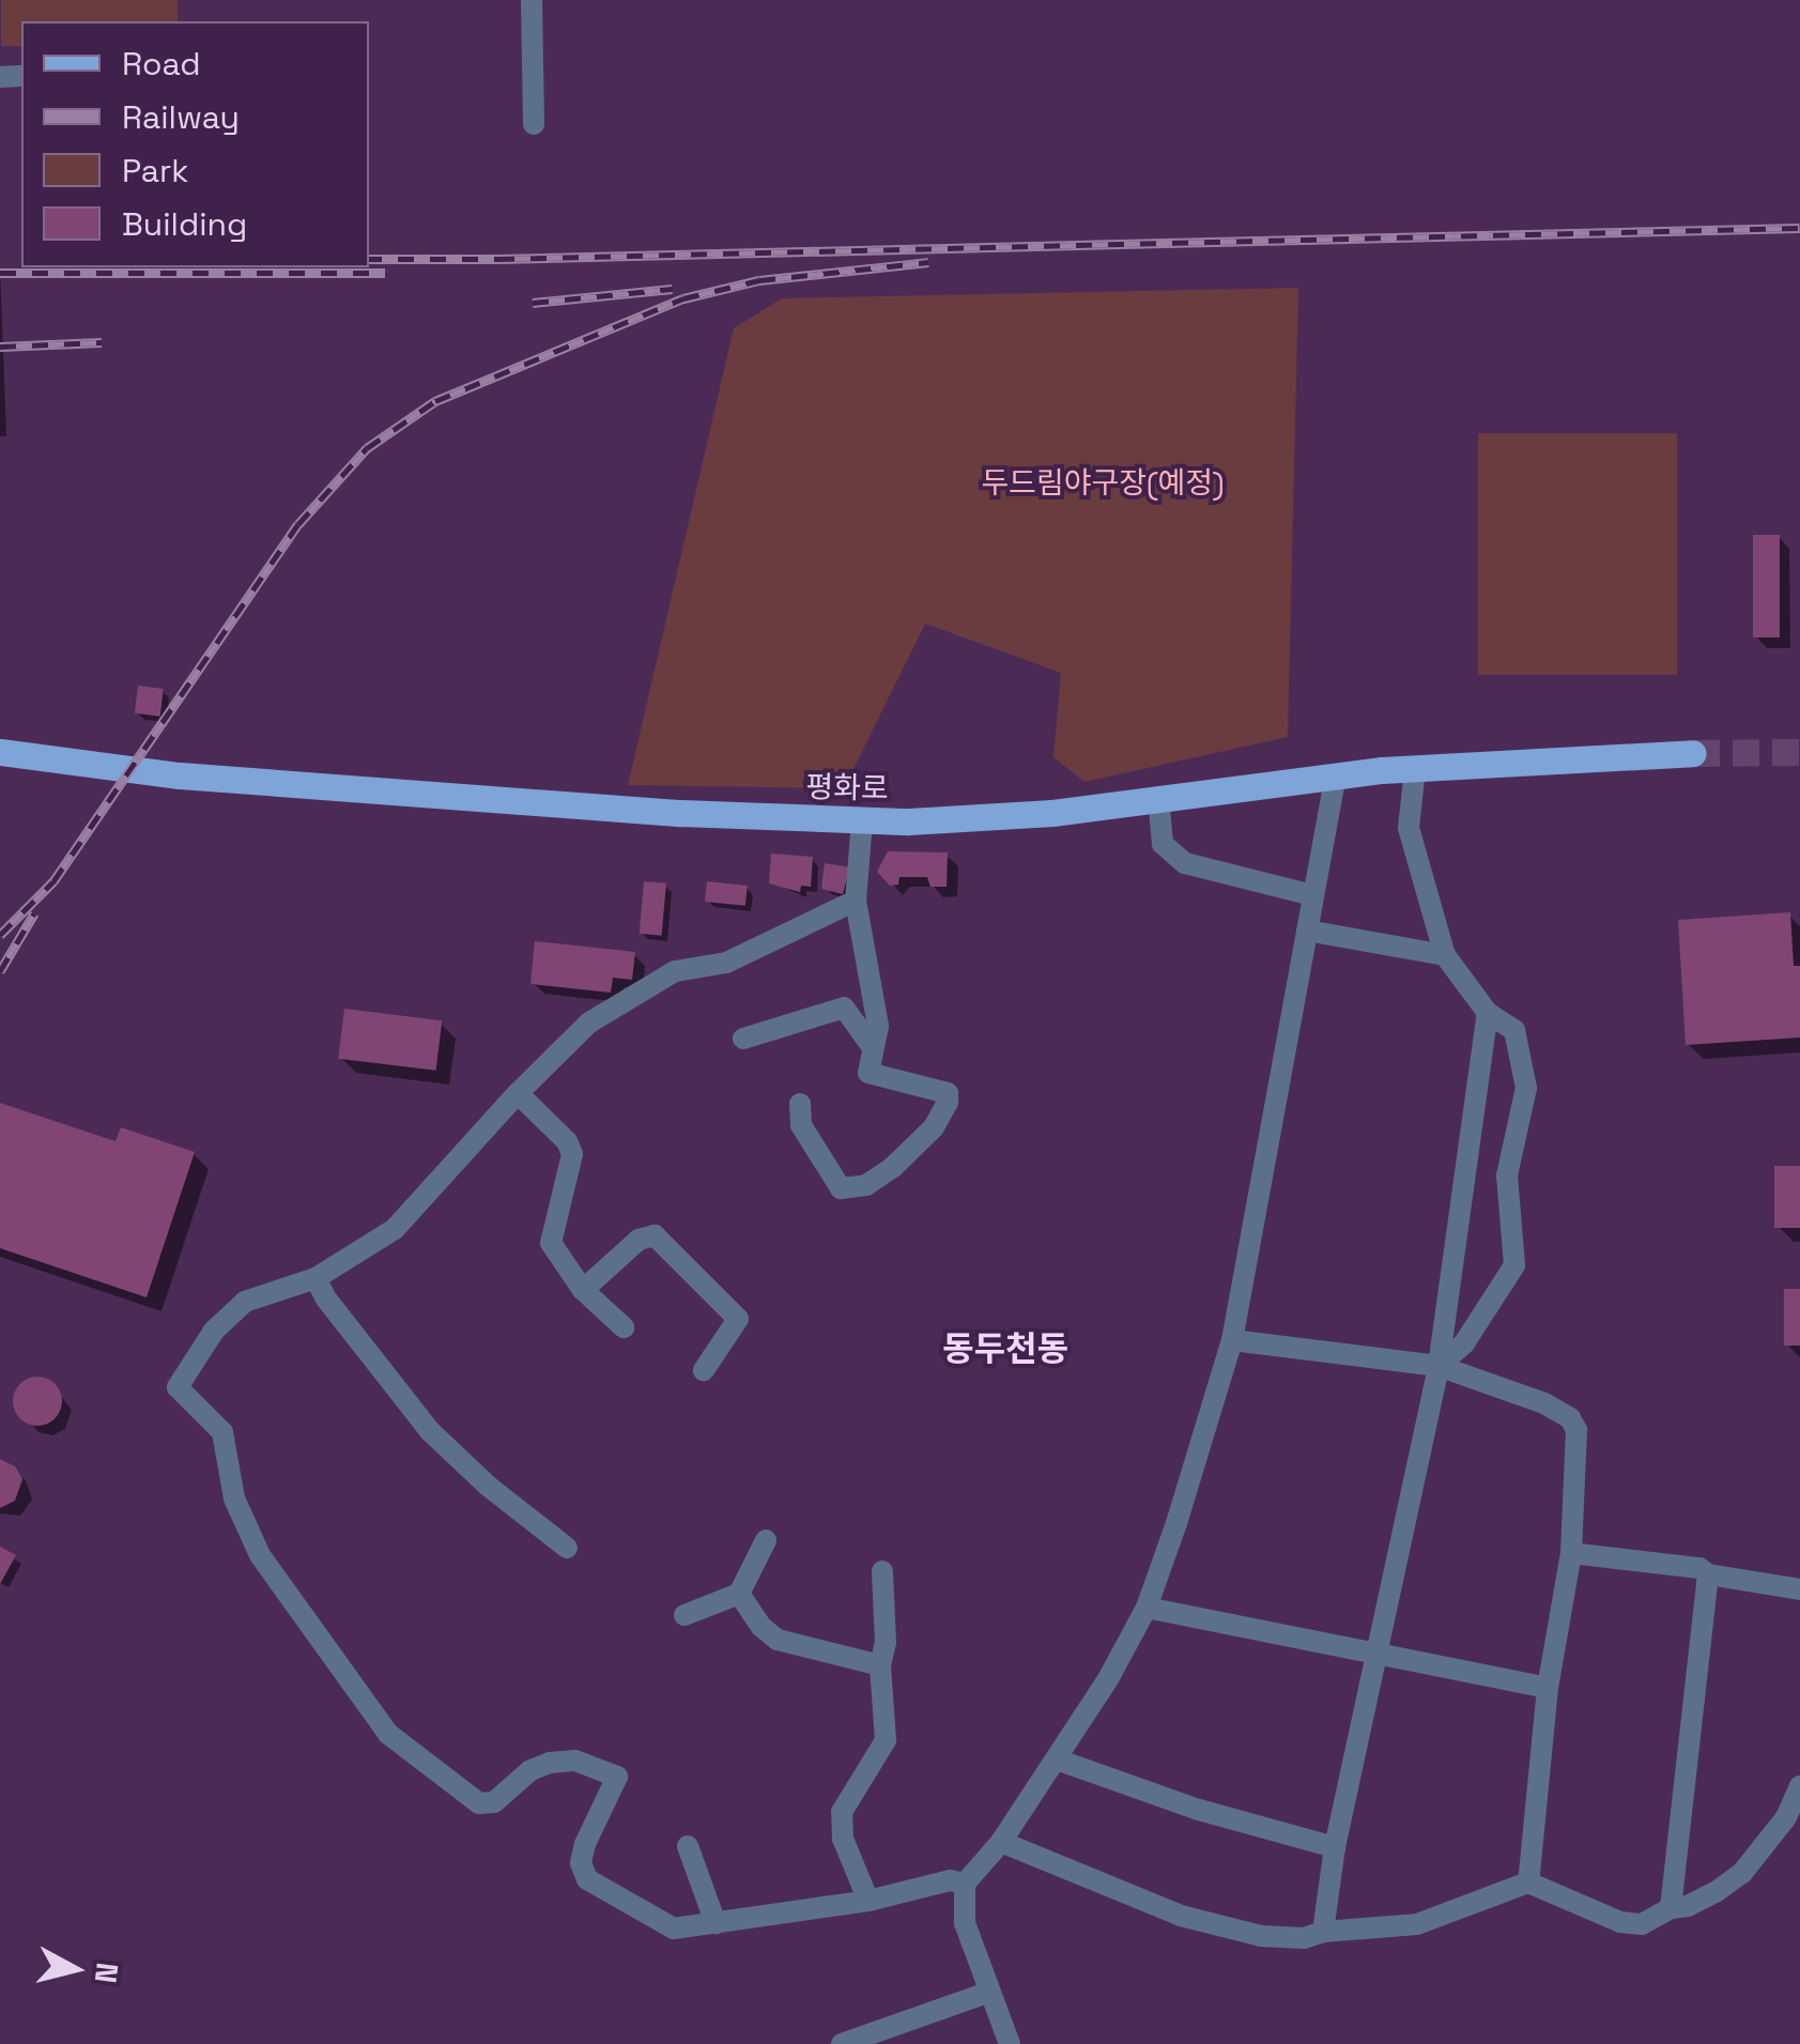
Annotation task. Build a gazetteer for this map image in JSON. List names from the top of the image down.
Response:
{
  "streets": {
    "main road": ["평화로"]
  },
  "districts": ["동두천동"],
  "parks": ["두드림야구장(예정)"],
  "legend": [
    "Road",
    "Railway",
    "Park",
    "Building"
  ],
  "north": "right"
}
